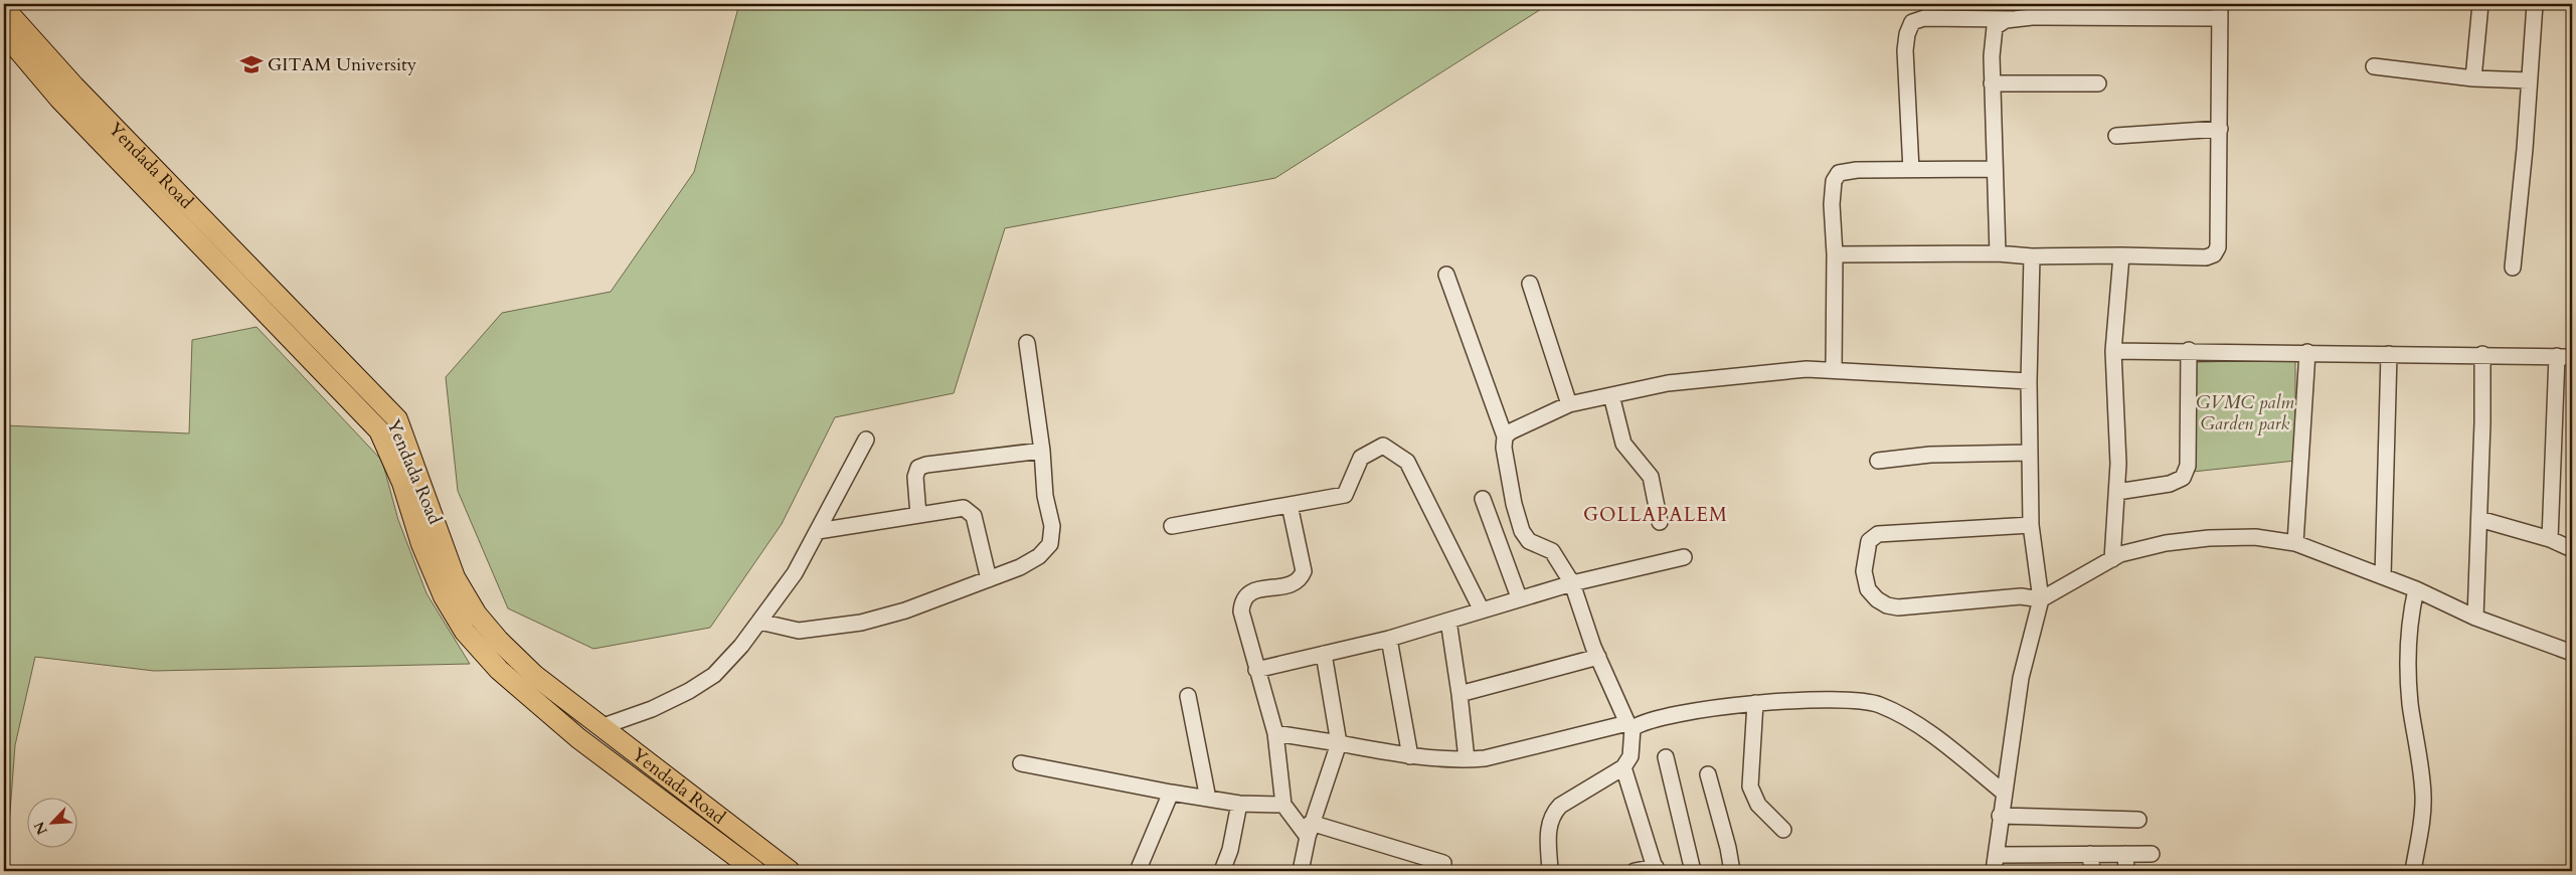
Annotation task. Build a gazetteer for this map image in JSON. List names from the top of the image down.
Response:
{
  "streets": {
    "main road": ["Yendada Road"]
  },
  "districts": ["GOLLAPALEM"],
  "parks": ["GVMC palm Garden park"],
  "places": {
    "school or university": ["GITAM University"]
  },
  "north": "bottom left"
}
